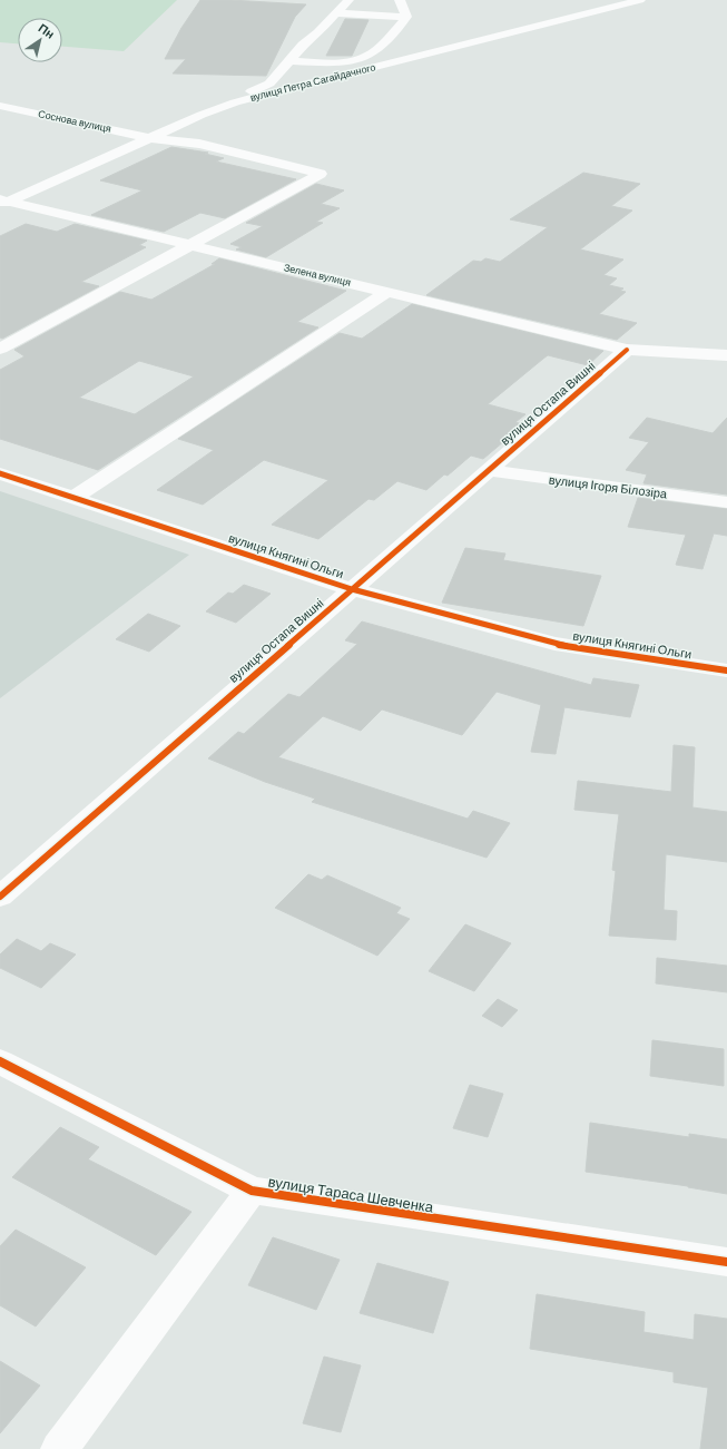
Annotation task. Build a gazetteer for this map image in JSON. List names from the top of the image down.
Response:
{
  "streets": {
    "street": [
      "вулиця Петра Сагайдачного",
      "Соснова вулиця",
      "Зелена вулиця",
      "вулиця Остапа Вишні",
      "вулиця Ігоря Білозіра",
      "вулиця Княгині Ольги",
      "вулиця Тараса Шевченка"
    ]
  },
  "crossings": [
    ["вулиця Петра Сагайдачного", "Соснова вулиця"],
    ["вулиця Петра Сагайдачного", "Зелена вулиця"],
    ["Соснова вулиця", "Зелена вулиця"],
    ["Зелена вулиця", "вулиця Остапа Вишні"],
    ["вулиця Остапа Вишні", "вулиця Ігоря Білозіра"],
    ["вулиця Остапа Вишні", "вулиця Княгині Ольги"]
  ],
  "north": "top right"
}
